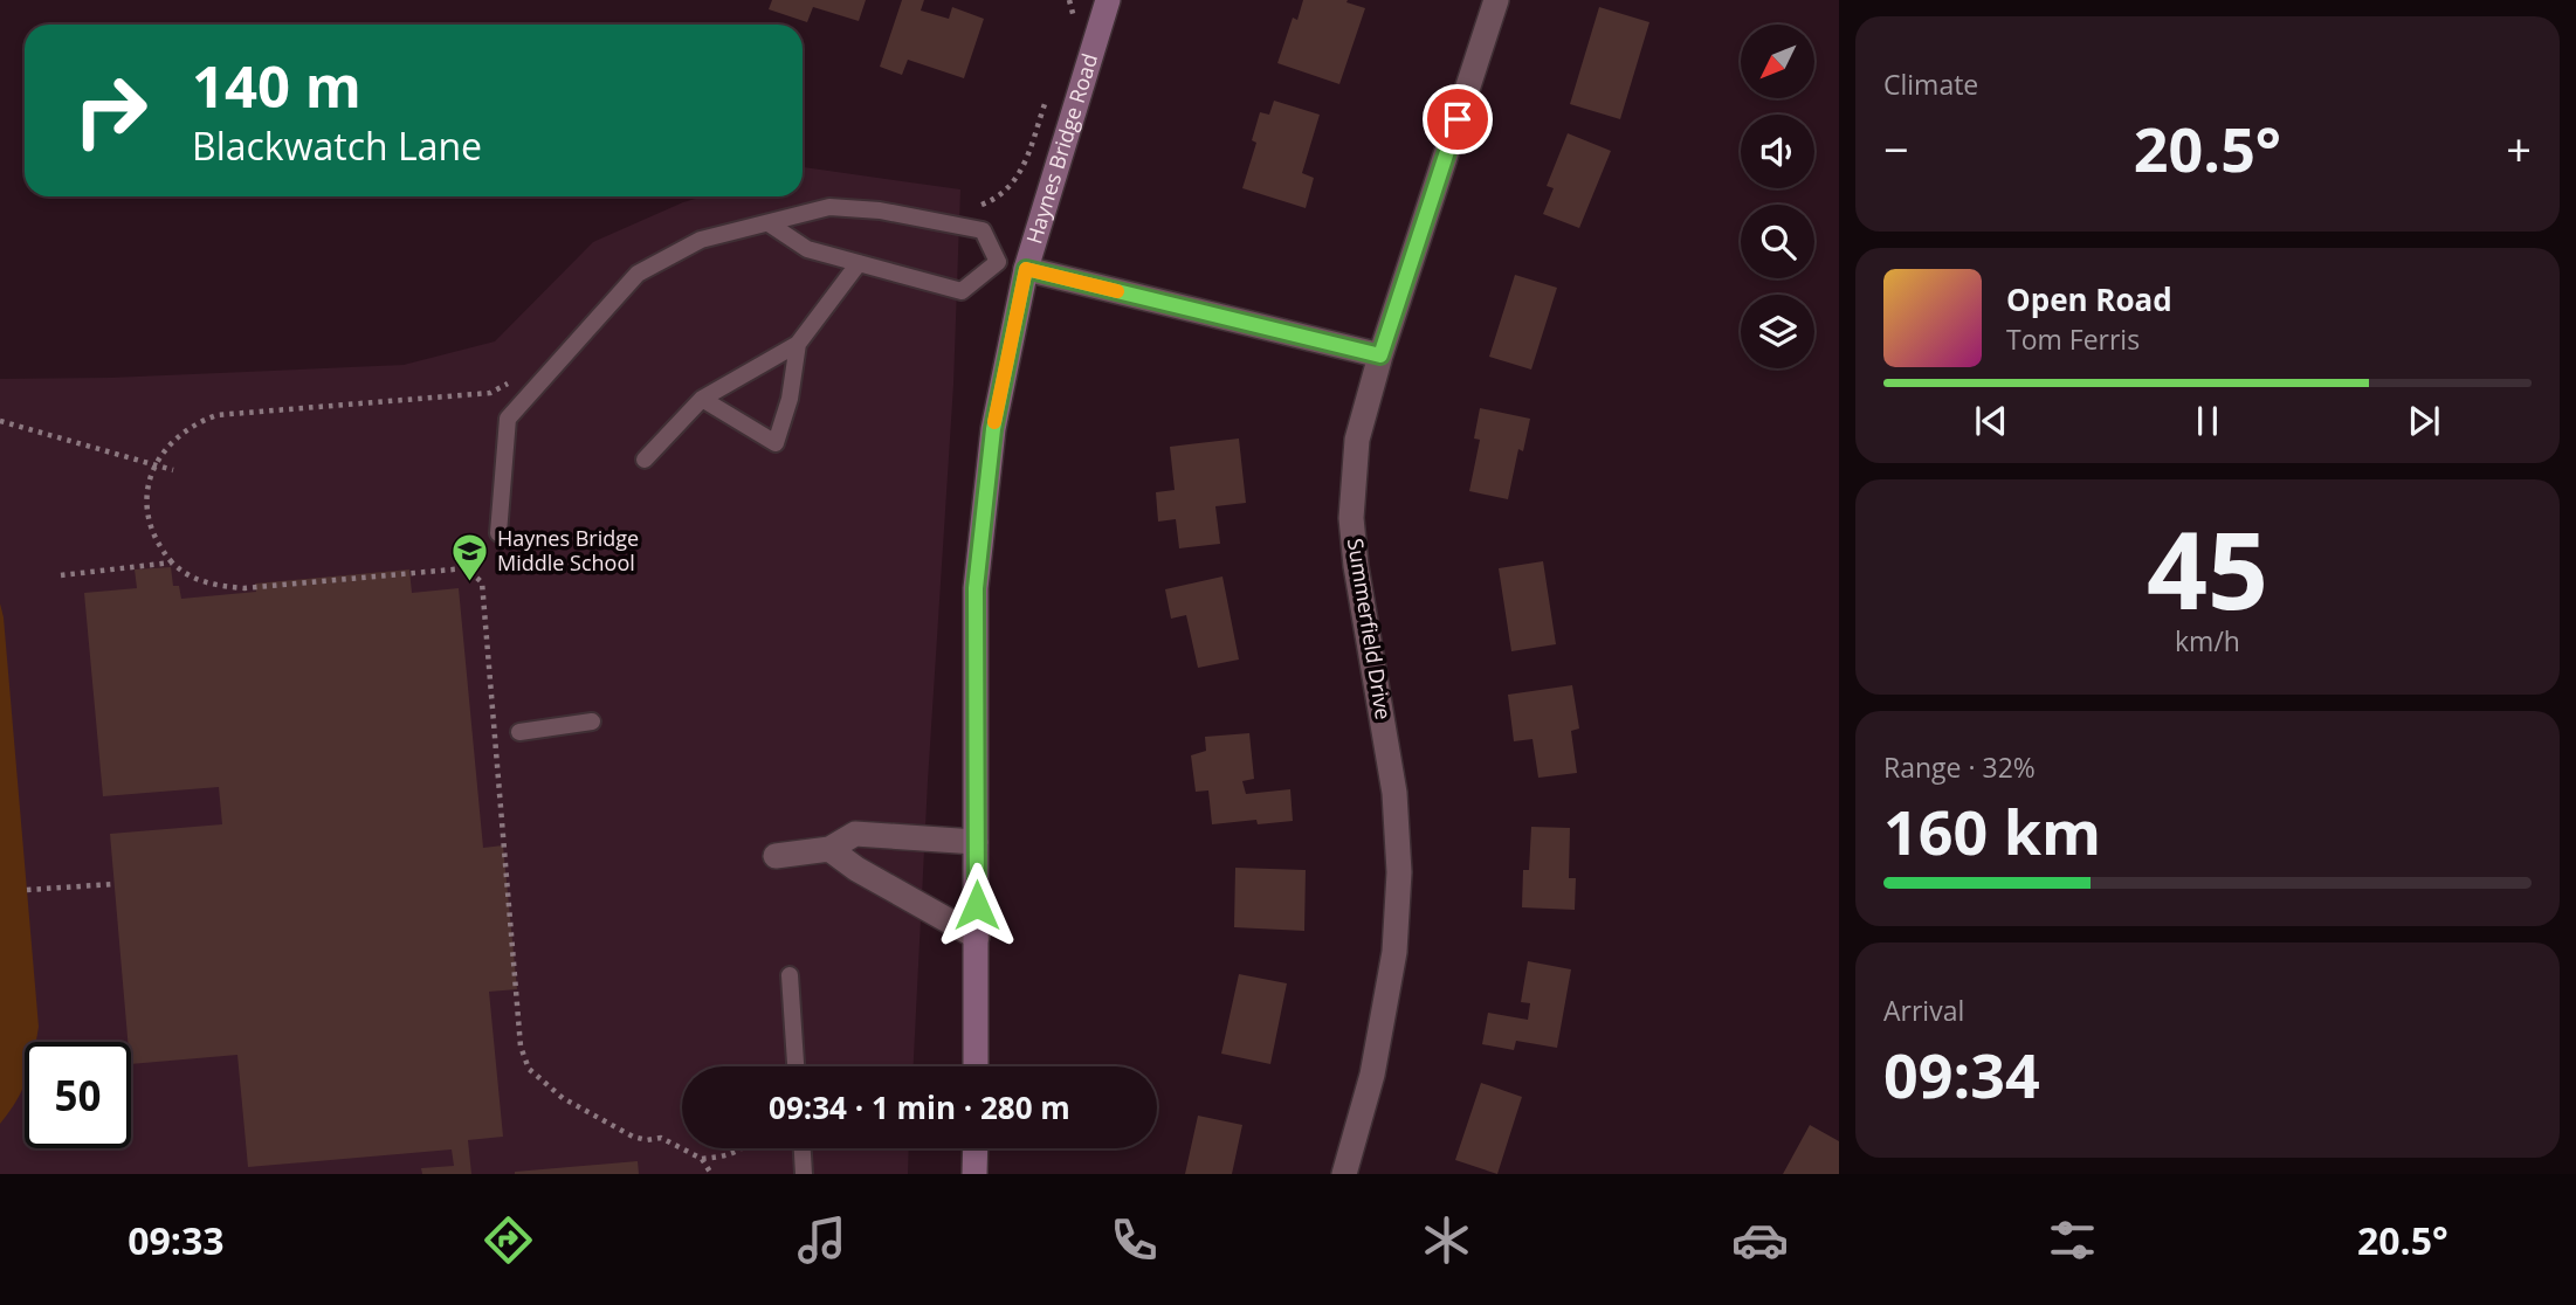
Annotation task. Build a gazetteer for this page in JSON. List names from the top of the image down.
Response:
{
  "streets": {
    "main road": ["Haynes Bridge Road"],
    "street": ["Summerfield Drive"]
  },
  "places": {
    "school or university": ["Haynes Bridge Middle School"]
  },
  "north": "bottom left",
  "page": {
    "tile": [
      "Climate",
      ["45", "km/h"],
      ["Range · 32%", "160 km"],
      ["Arrival", "09:34"]
    ],
    "turn": ["140 m", "Blackwatch Lane"],
    "heat": ["−", "20.5°", "+"],
    "song": ["Open Road", "Tom Ferris"],
    "limit": "50",
    "trip": "09:34 · 1 min · 280 m",
    "tabs": ["09:33", "20.5°"]
  }
}
